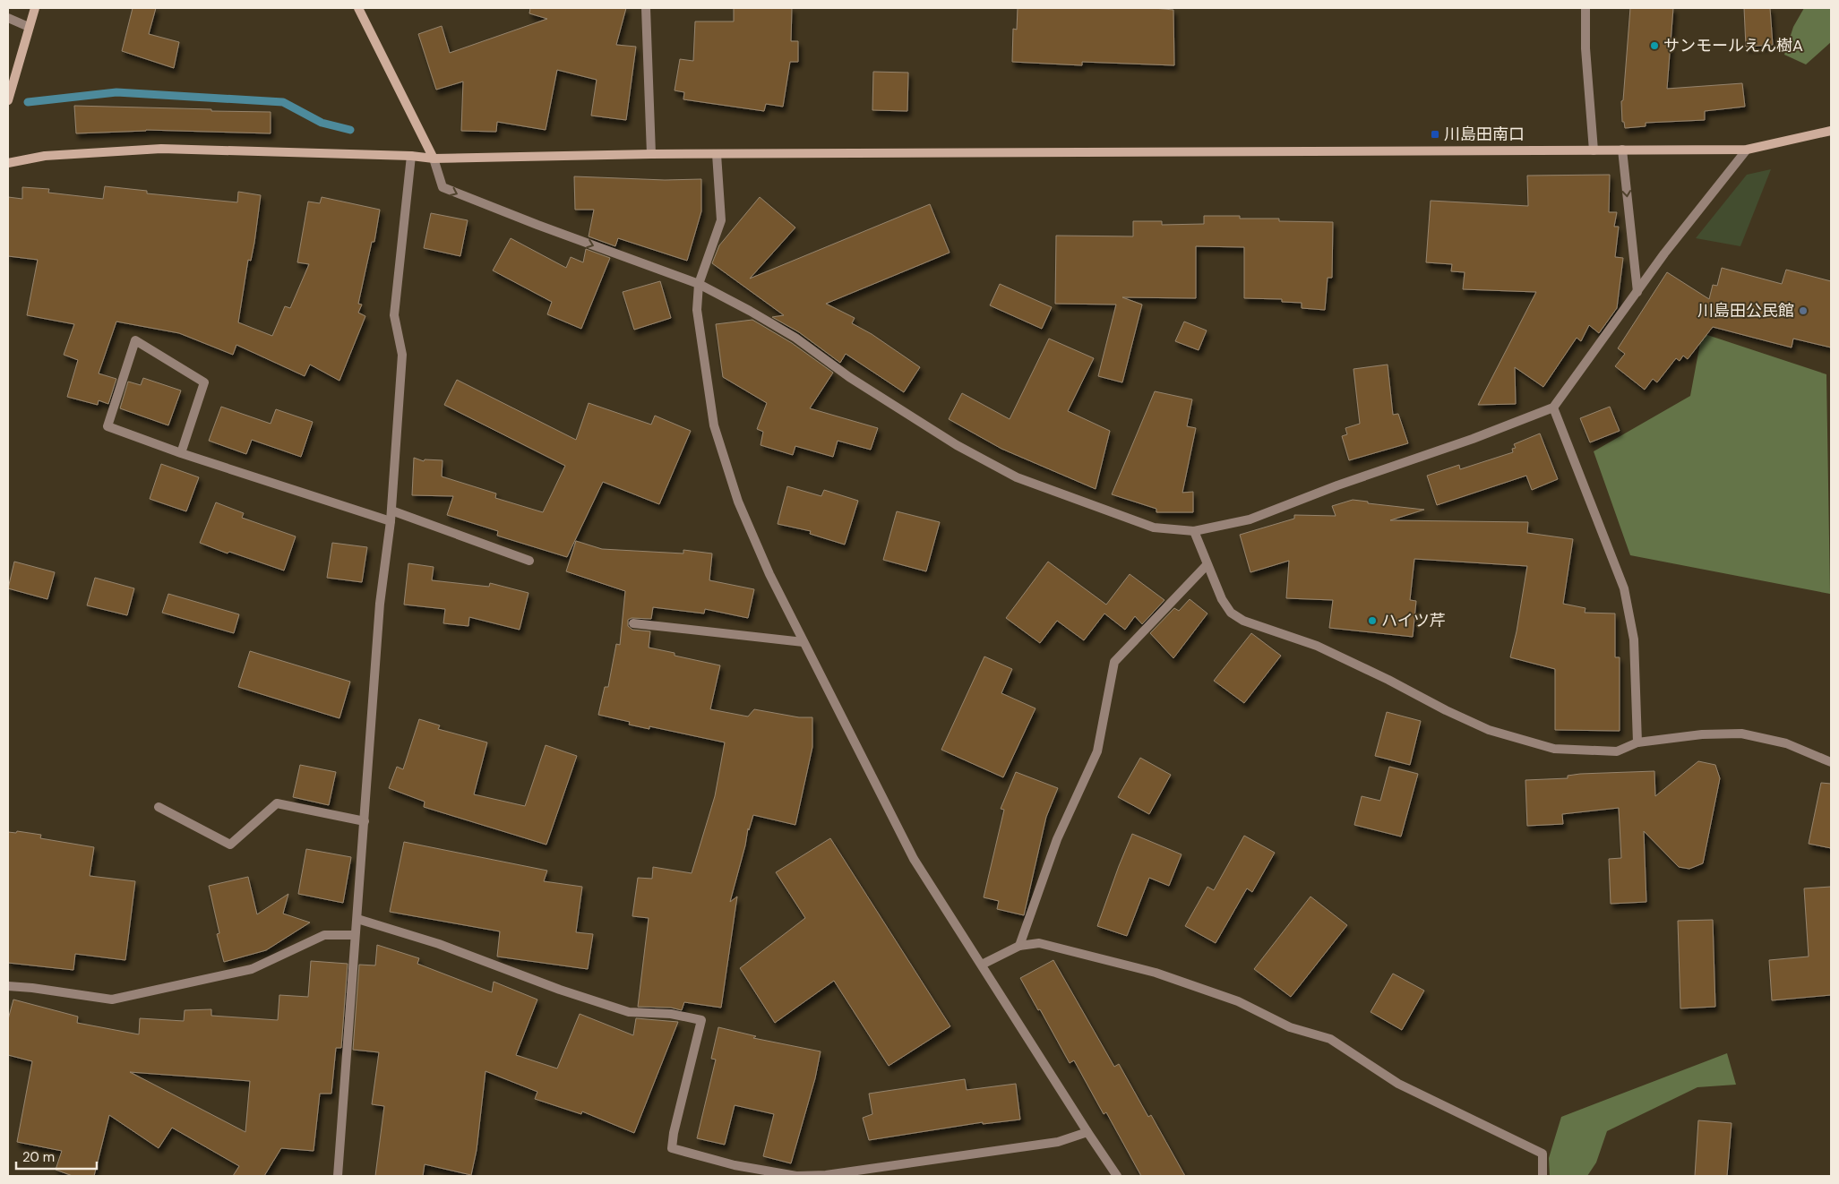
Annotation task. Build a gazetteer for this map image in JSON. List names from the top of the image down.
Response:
{
  "places": {
    "other": ["サンモールえん樹A", "川島田公民館", "ハイツ芹"],
    "transit": ["川島田南口"]
  },
  "scale_bar": "20 m"
}
